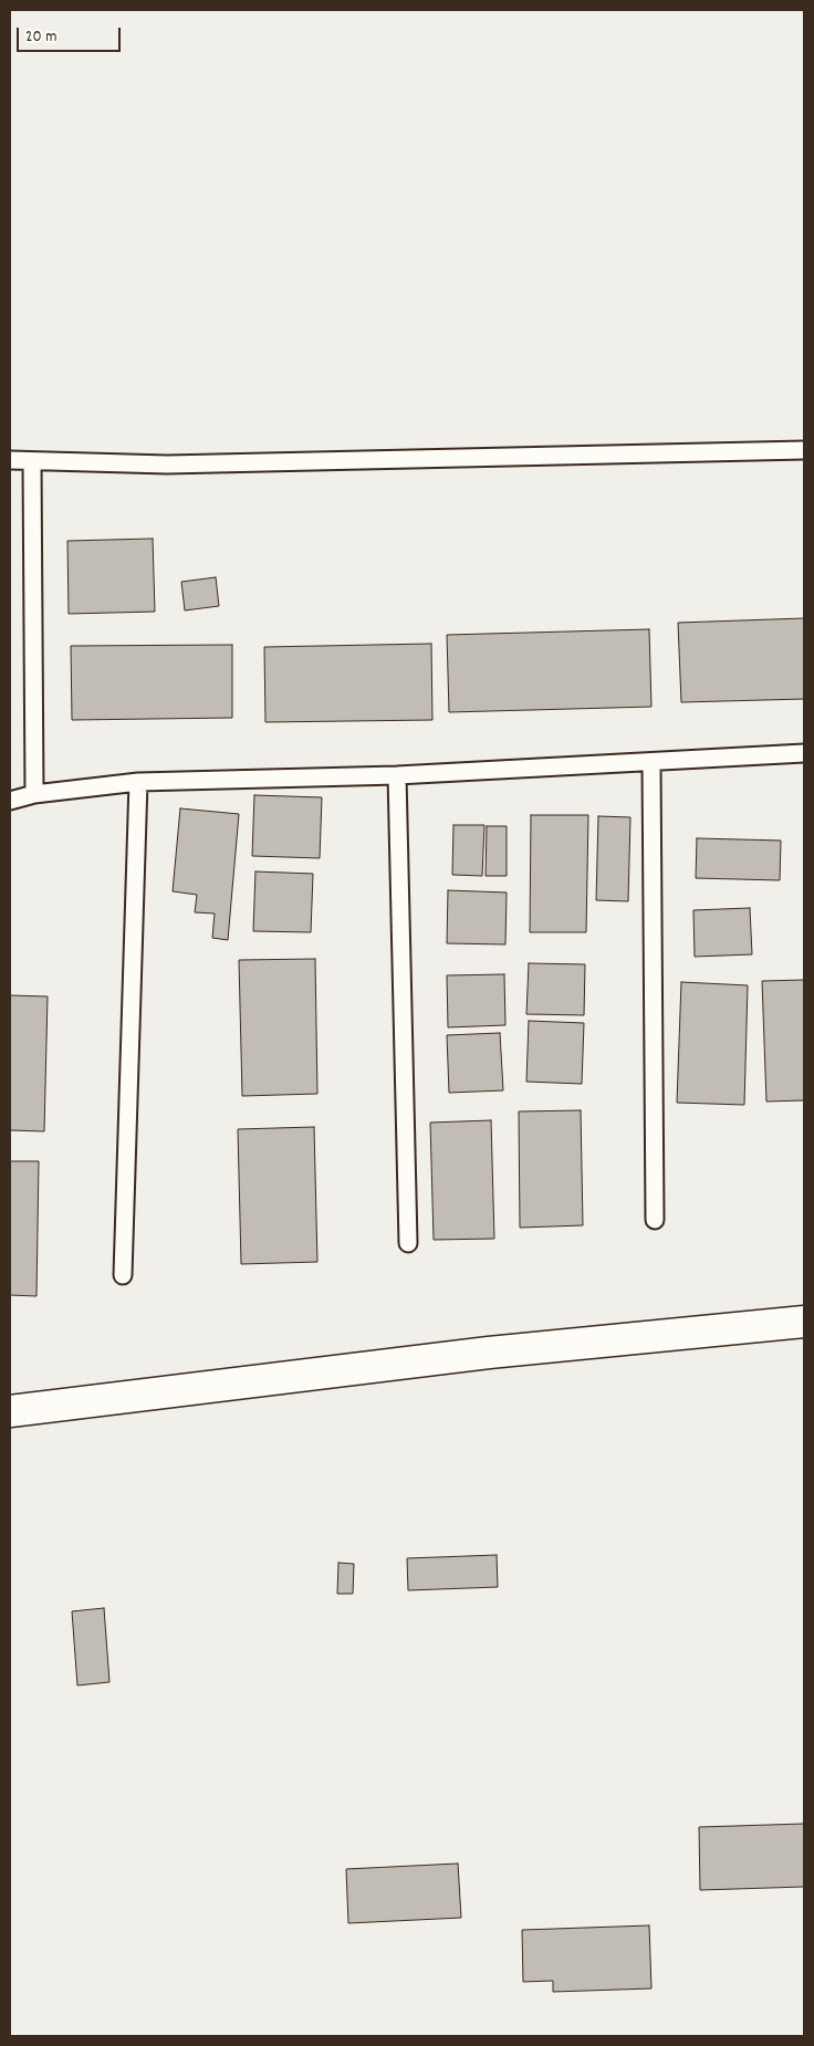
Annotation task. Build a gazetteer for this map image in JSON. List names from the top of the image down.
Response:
{
  "scale_bar": "20 m"
}
